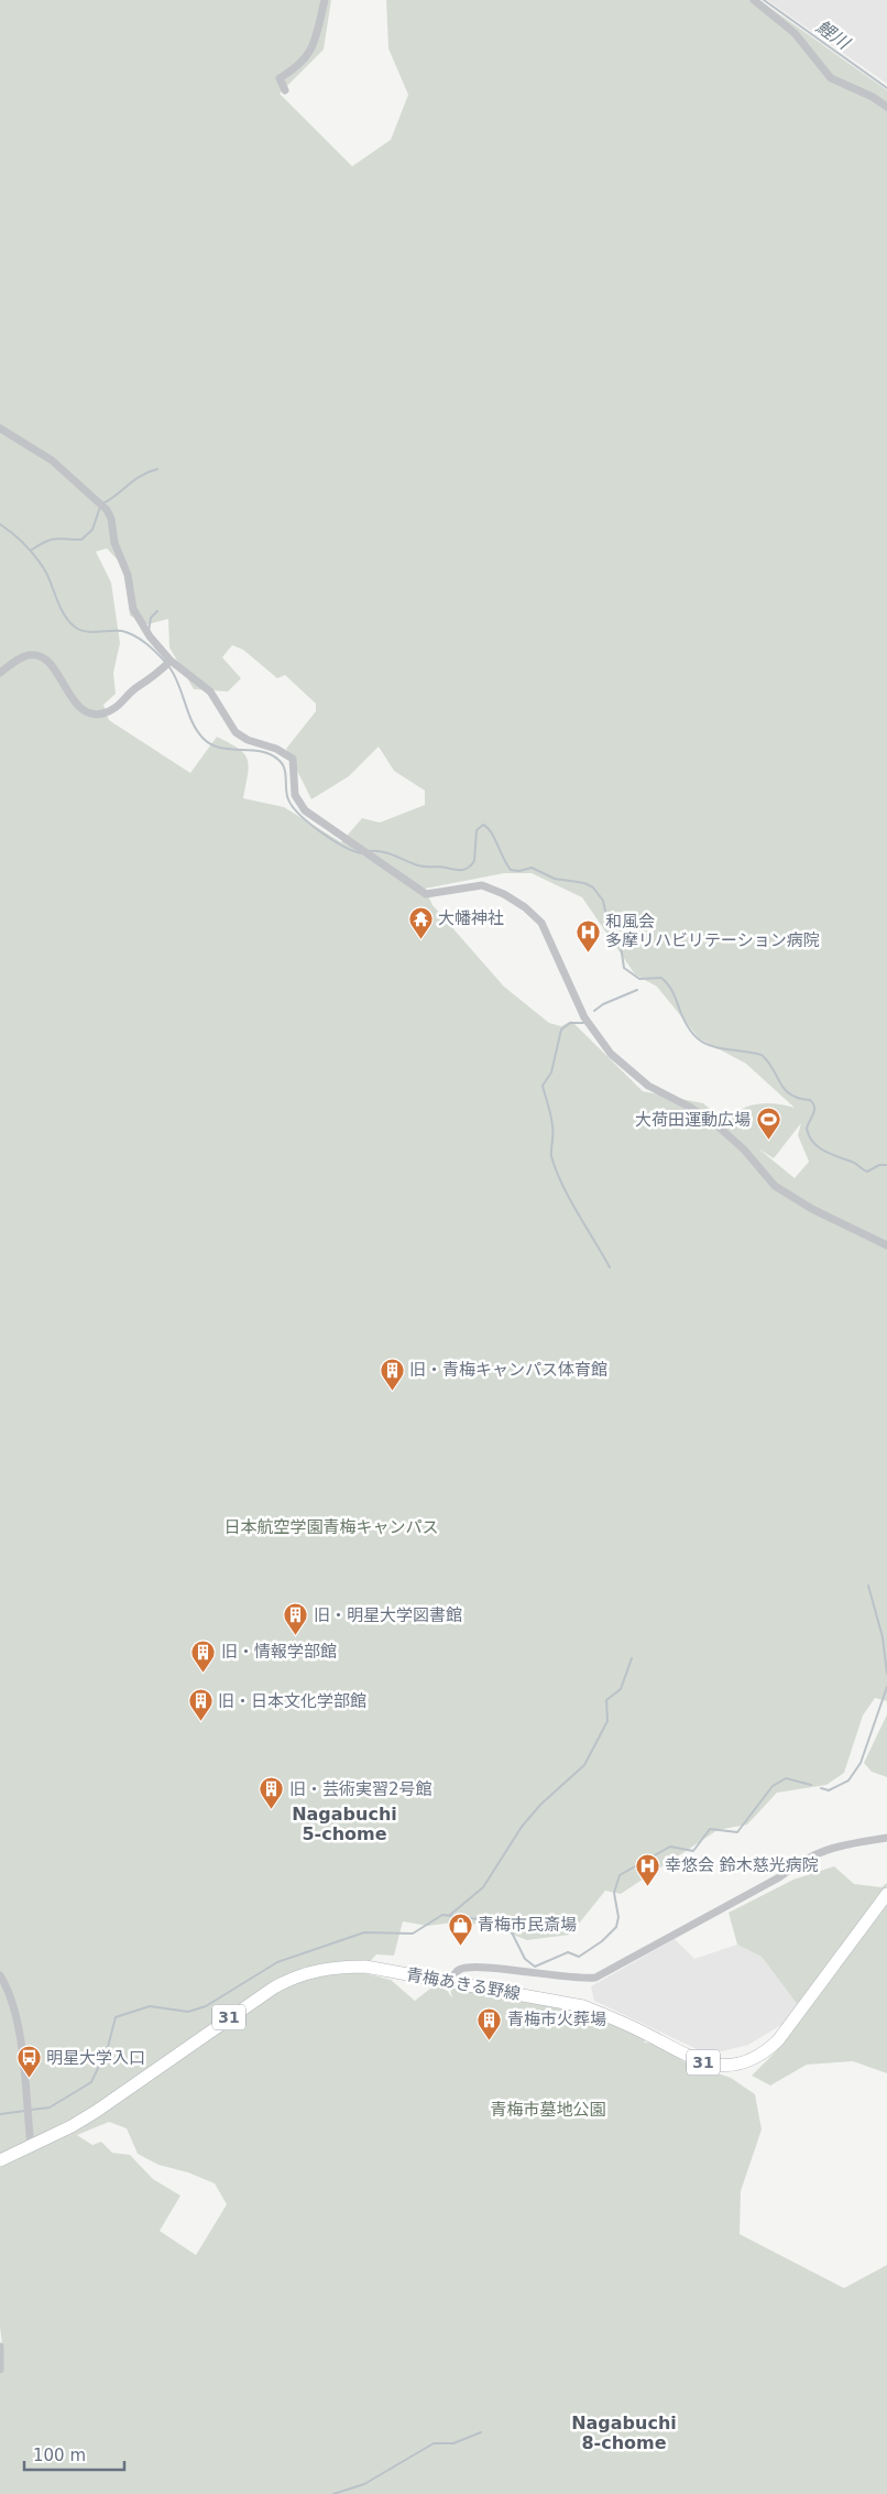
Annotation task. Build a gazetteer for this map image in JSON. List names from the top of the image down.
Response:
{
  "streets": {
    "main road": ["青梅あきる野線", "31"]
  },
  "districts": ["Nagabuchi 5-chome", "Nagabuchi 8-chome"],
  "water": ["鯉川"],
  "parks": ["日本航空学園青梅キャンパス", "青梅市墓地公園"],
  "places": {
    "temple": ["大幡神社"],
    "hospital": ["和風会 多摩リハビリテーション病院", "幸悠会 鈴木慈光病院"],
    "sports": ["大荷田運動広場"],
    "building": [
      "旧・青梅キャンパス体育館",
      "旧・明星大学図書館",
      "旧・情報学部館",
      "旧・日本文化学部館",
      "旧・芸術実習2号館",
      "青梅市火葬場"
    ],
    "shop": ["青梅市民斎場"],
    "bus stop": ["明星大学入口"]
  },
  "scale_bar": "100 m"
}
